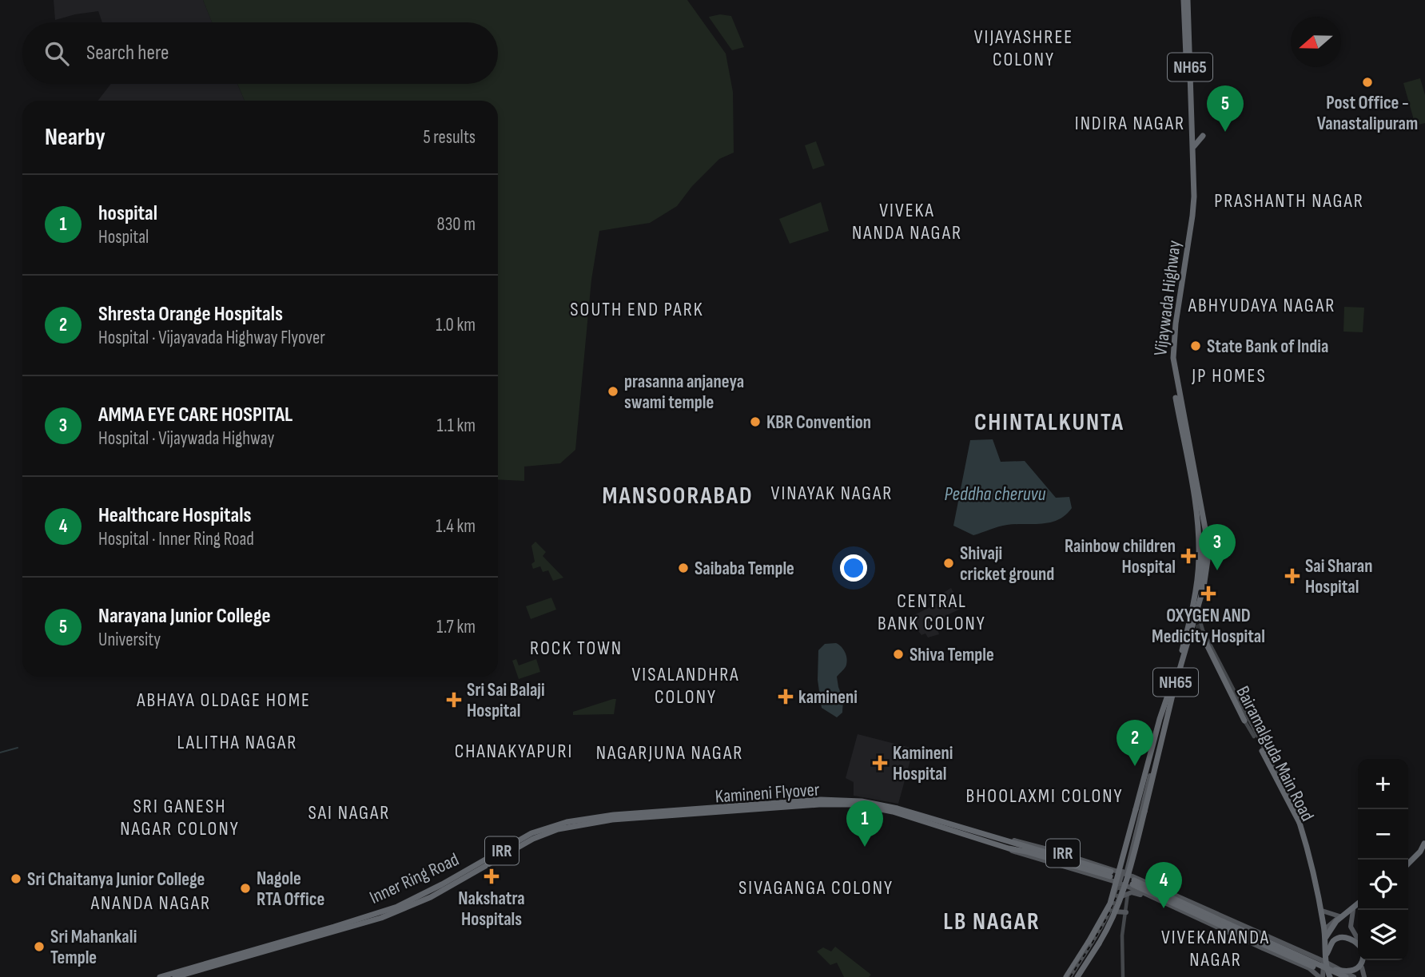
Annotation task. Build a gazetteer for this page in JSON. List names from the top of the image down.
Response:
{
  "streets": {
    "highway": [
      "NH65",
      "Vijaywada Highway",
      "Kamineni Flyover",
      "IRR",
      "Inner Ring Road"
    ],
    "main road": ["Bairamalguda Main Road"]
  },
  "crossings": [
    ["NH65", "Vijaywada Highway"],
    ["Vijaywada Highway", "Bairamalguda Main Road"],
    ["Vijaywada Highway", "IRR"],
    ["Bairamalguda Main Road", "IRR"],
    ["Kamineni Flyover", "IRR"],
    ["Kamineni Flyover", "Inner Ring Road"],
    ["IRR", "Inner Ring Road"]
  ],
  "districts": [
    "VIJAYASHREE COLONY",
    "INDIRA NAGAR",
    "PRASHANTH NAGAR",
    "VIVEKA NANDA NAGAR",
    "ABHYUDAYA NAGAR",
    "SOUTH END PARK",
    "JP HOMES",
    "CHINTALKUNTA",
    "VINAYAK NAGAR",
    "MANSOORABAD",
    "CENTRAL BANK COLONY",
    "ROCK TOWN",
    "VISALANDHRA COLONY",
    "ABHAYA OLDAGE HOME",
    "LALITHA NAGAR",
    "CHANAKYAPURI",
    "NAGARJUNA NAGAR",
    "BHOOLAXMI COLONY",
    "SRI GANESH NAGAR COLONY",
    "SAI NAGAR",
    "SIVAGANGA COLONY",
    "ANANDA NAGAR",
    "LB NAGAR",
    "VIVEKANANDA NAGAR"
  ],
  "water": ["Peddha cheruvu"],
  "places": {
    "other": [
      "Post Office - Vanastalipuram",
      "State Bank of India",
      "prasanna anjaneya swami temple",
      "KBR Convention",
      "Shivaji cricket ground",
      "Saibaba Temple",
      "Shiva Temple",
      "Sri Chaitanya Junior College",
      "Nagole RTA Office",
      "Sri Mahankali Temple"
    ],
    "health": [
      "Rainbow children Hospital",
      "Sai Sharan Hospital",
      "OXYGEN AND Medicity Hospital",
      "kamineni",
      "Sri Sai Balaji Hospital",
      "Kamineni Hospital",
      "Nakshatra Hospitals"
    ]
  },
  "north": "left",
  "page": {
    "search": "Search here",
    "pins": [
      "5",
      "3",
      "2",
      "1",
      "4"
    ],
    "heading": ["Nearby", "5 results"],
    "list": [
      {
        "mark": "1",
        "name": "hospital",
        "note": "Hospital",
        "value": "830 m"
      },
      {
        "mark": "2",
        "name": "Shresta Orange Hospitals",
        "note": "Hospital · Vijayavada Highway Flyover",
        "value": "1.0 km"
      },
      {
        "mark": "3",
        "name": "AMMA EYE CARE HOSPITAL",
        "note": "Hospital · Vijaywada Highway",
        "value": "1.1 km"
      },
      {
        "mark": "4",
        "name": "Healthcare Hospitals",
        "note": "Hospital · Inner Ring Road",
        "value": "1.4 km"
      },
      {
        "mark": "5",
        "name": "Narayana Junior College",
        "note": "University",
        "value": "1.7 km"
      }
    ],
    "map_buttons": ["+", "−"]
  }
}
